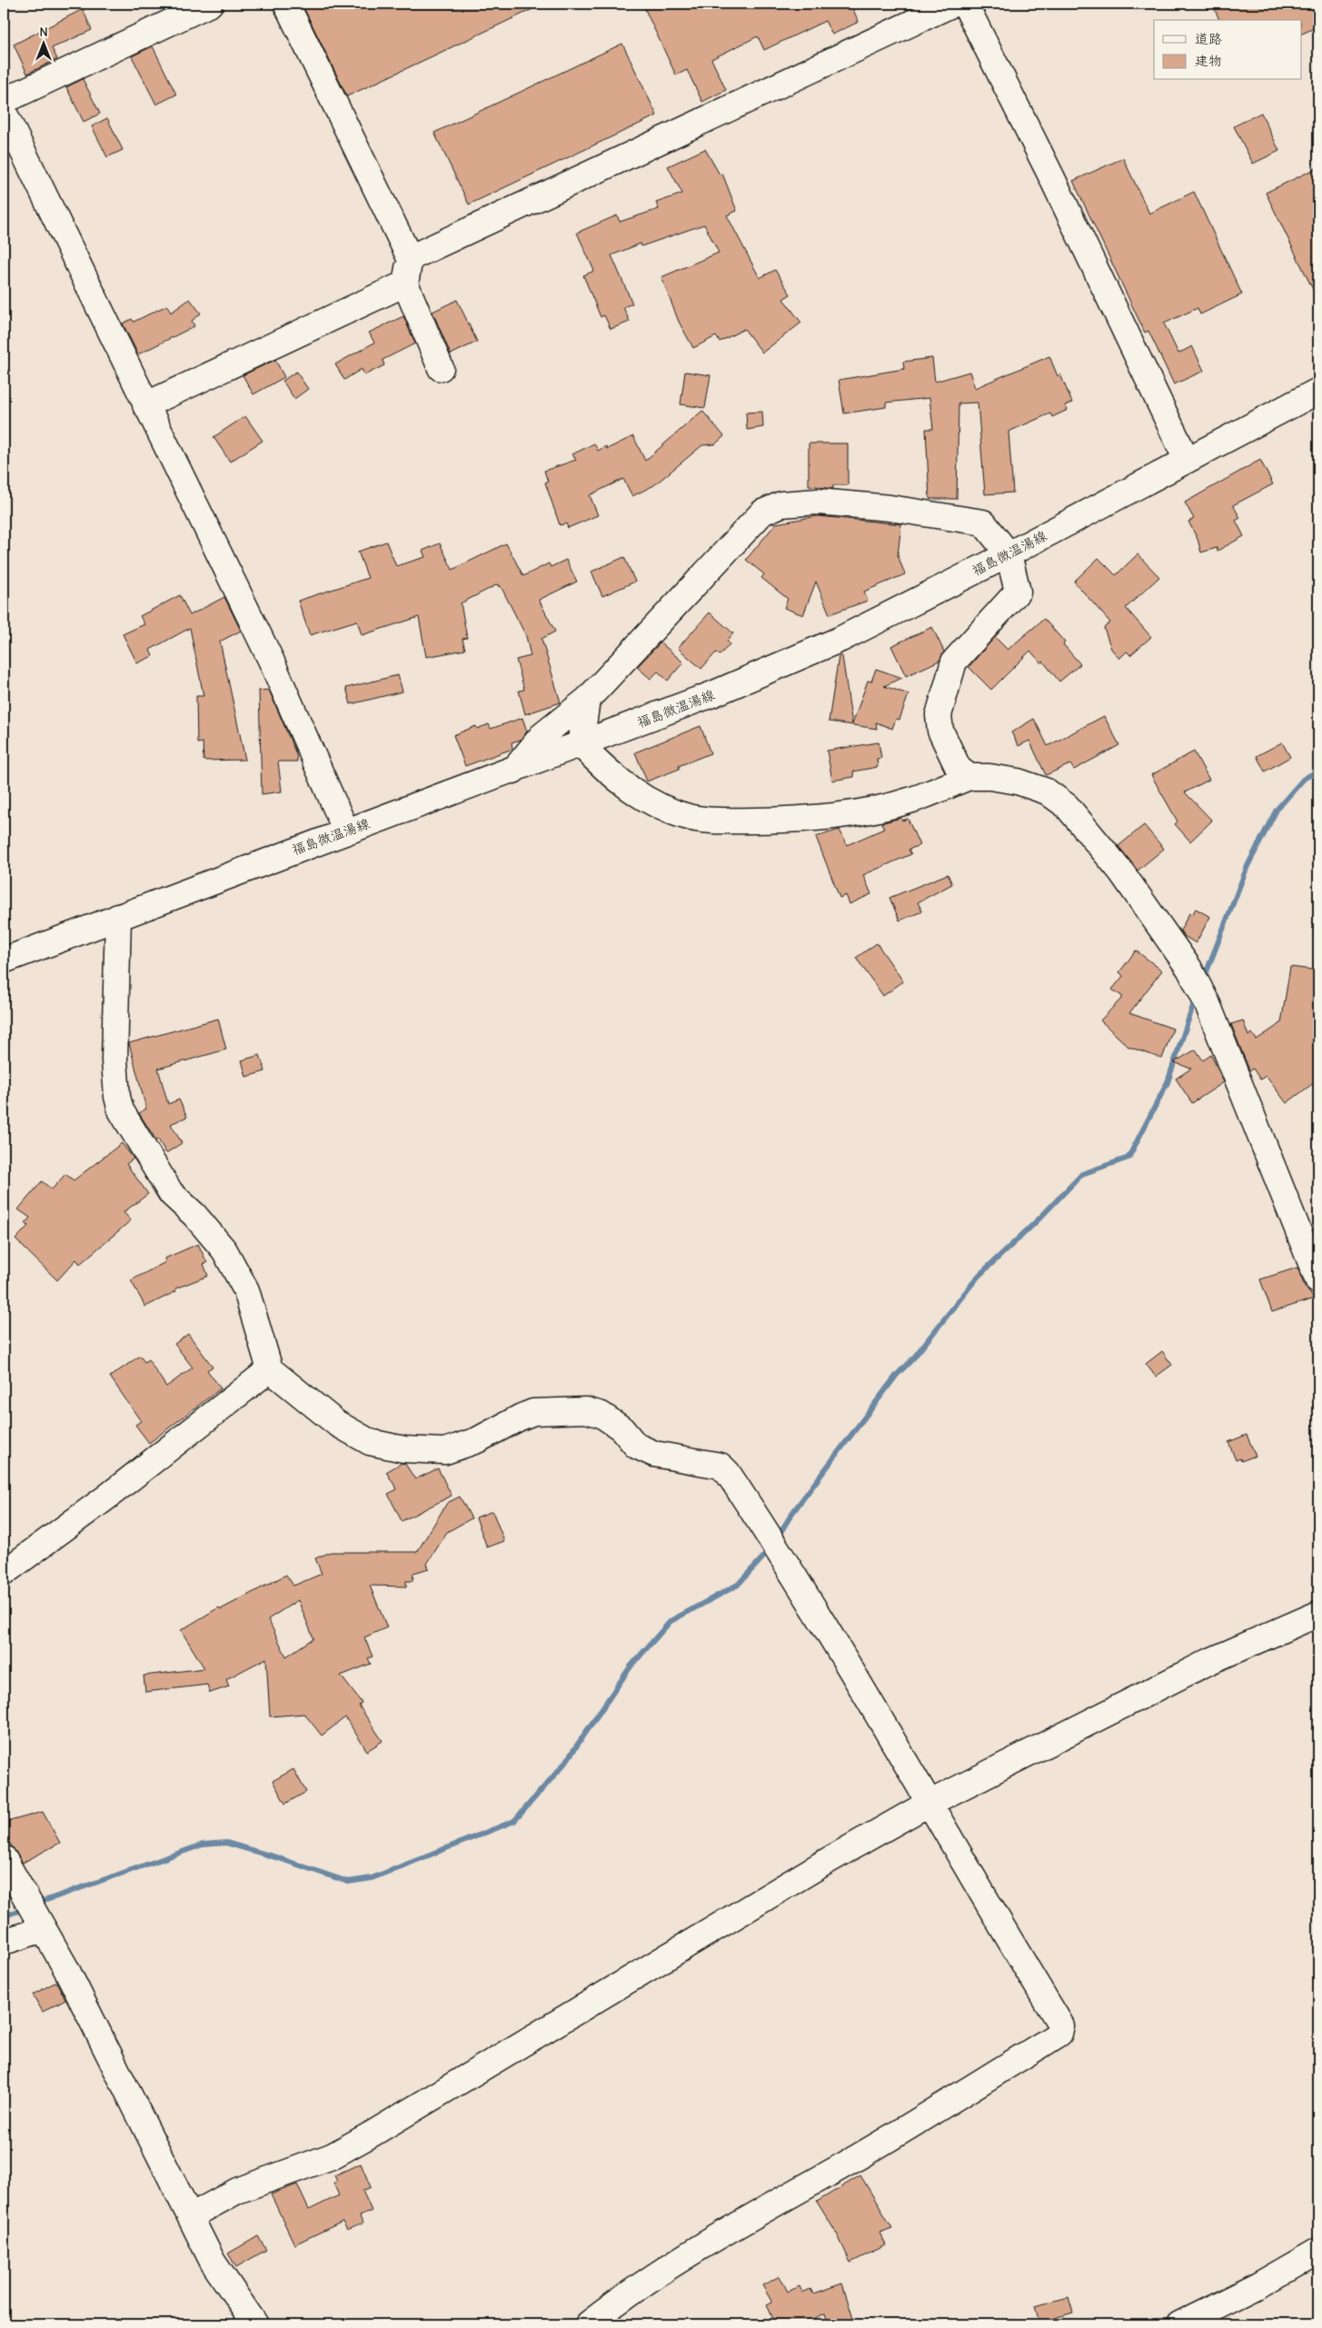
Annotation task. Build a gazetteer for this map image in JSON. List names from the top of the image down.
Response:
{
  "streets": {
    "street": ["福島微温湯線"]
  },
  "legend": ["道路", "建物"],
  "north": "top"
}
